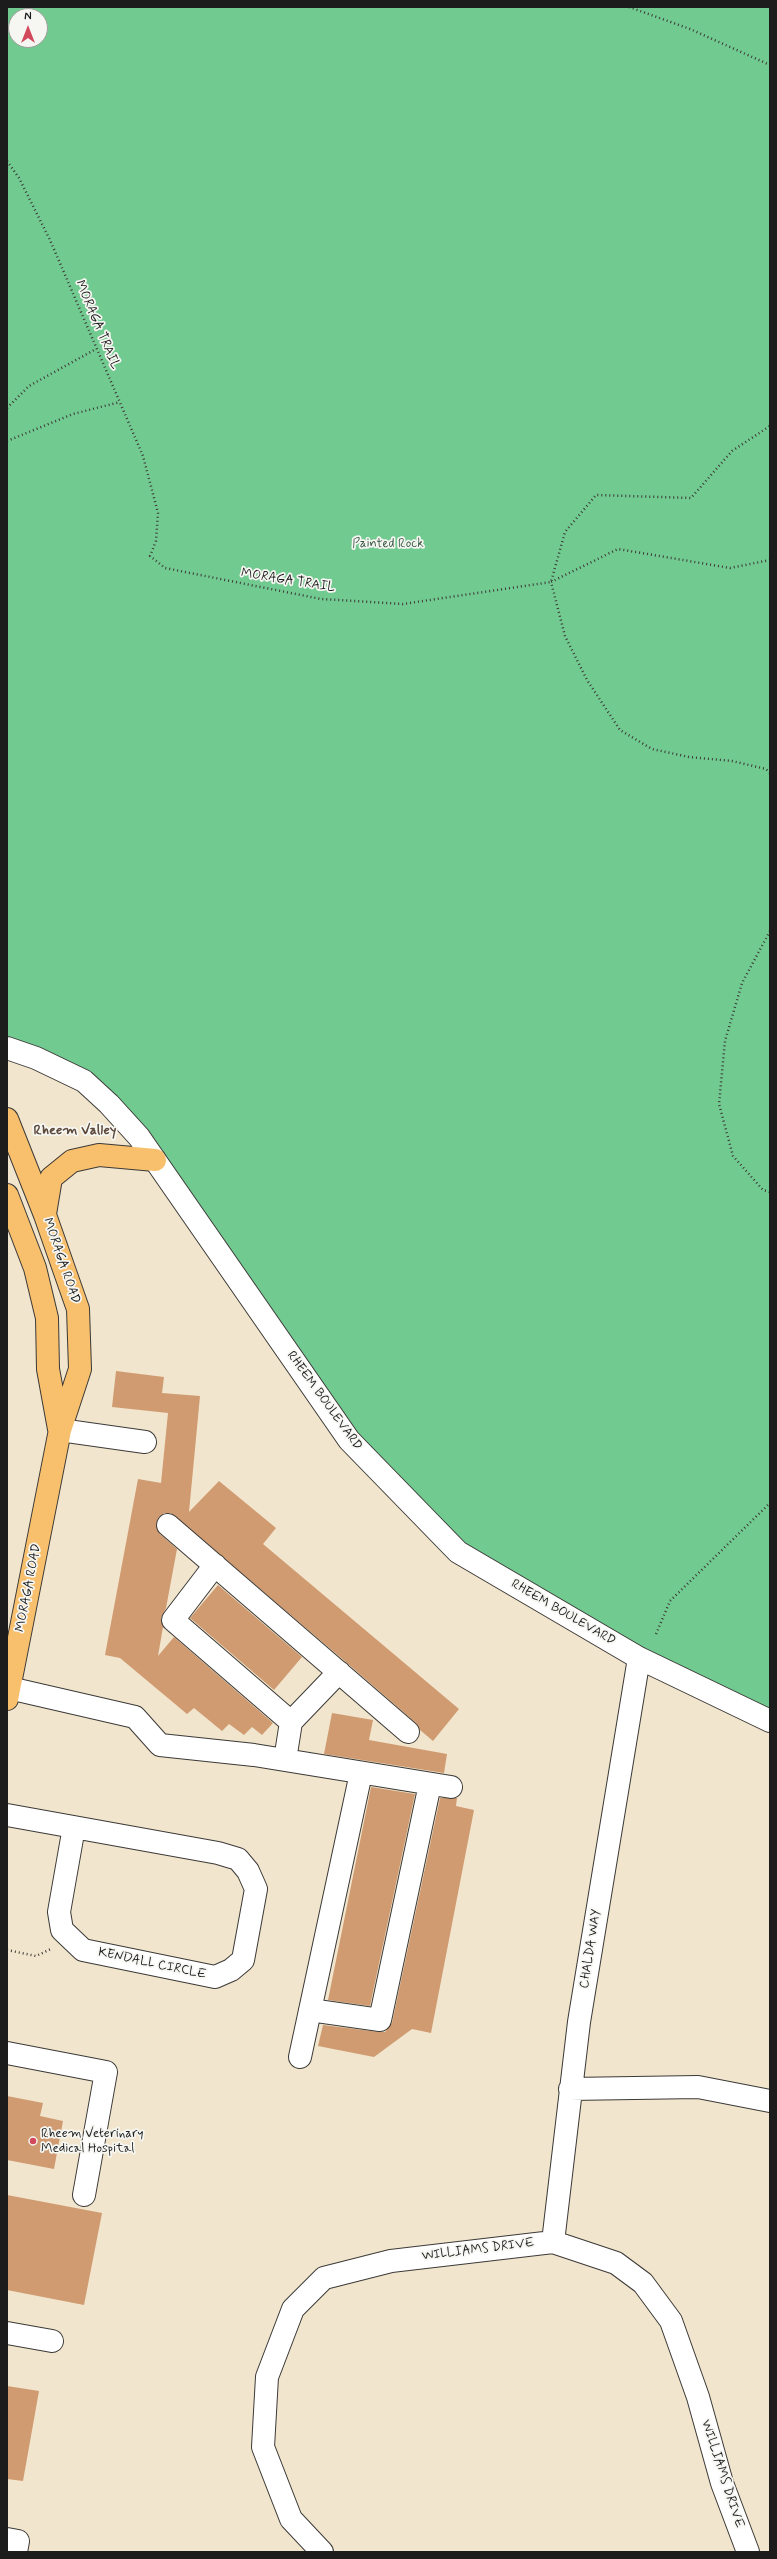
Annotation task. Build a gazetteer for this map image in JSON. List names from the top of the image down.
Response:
{
  "streets": {
    "main road": ["MORAGA ROAD"],
    "street": [
      "RHEEM BOULEVARD",
      "CHALDA WAY",
      "KENDALL CIRCLE",
      "WILLIAMS DRIVE"
    ],
    "path": ["MORAGA TRAIL"]
  },
  "crossings": [
    ["RHEEM BOULEVARD", "CHALDA WAY"],
    ["CHALDA WAY", "WILLIAMS DRIVE"]
  ],
  "districts": ["Rheem Valley"],
  "parks": ["Painted Rock"],
  "places": ["Rheem Veterinary Medical Hospital"],
  "north": "top"
}
